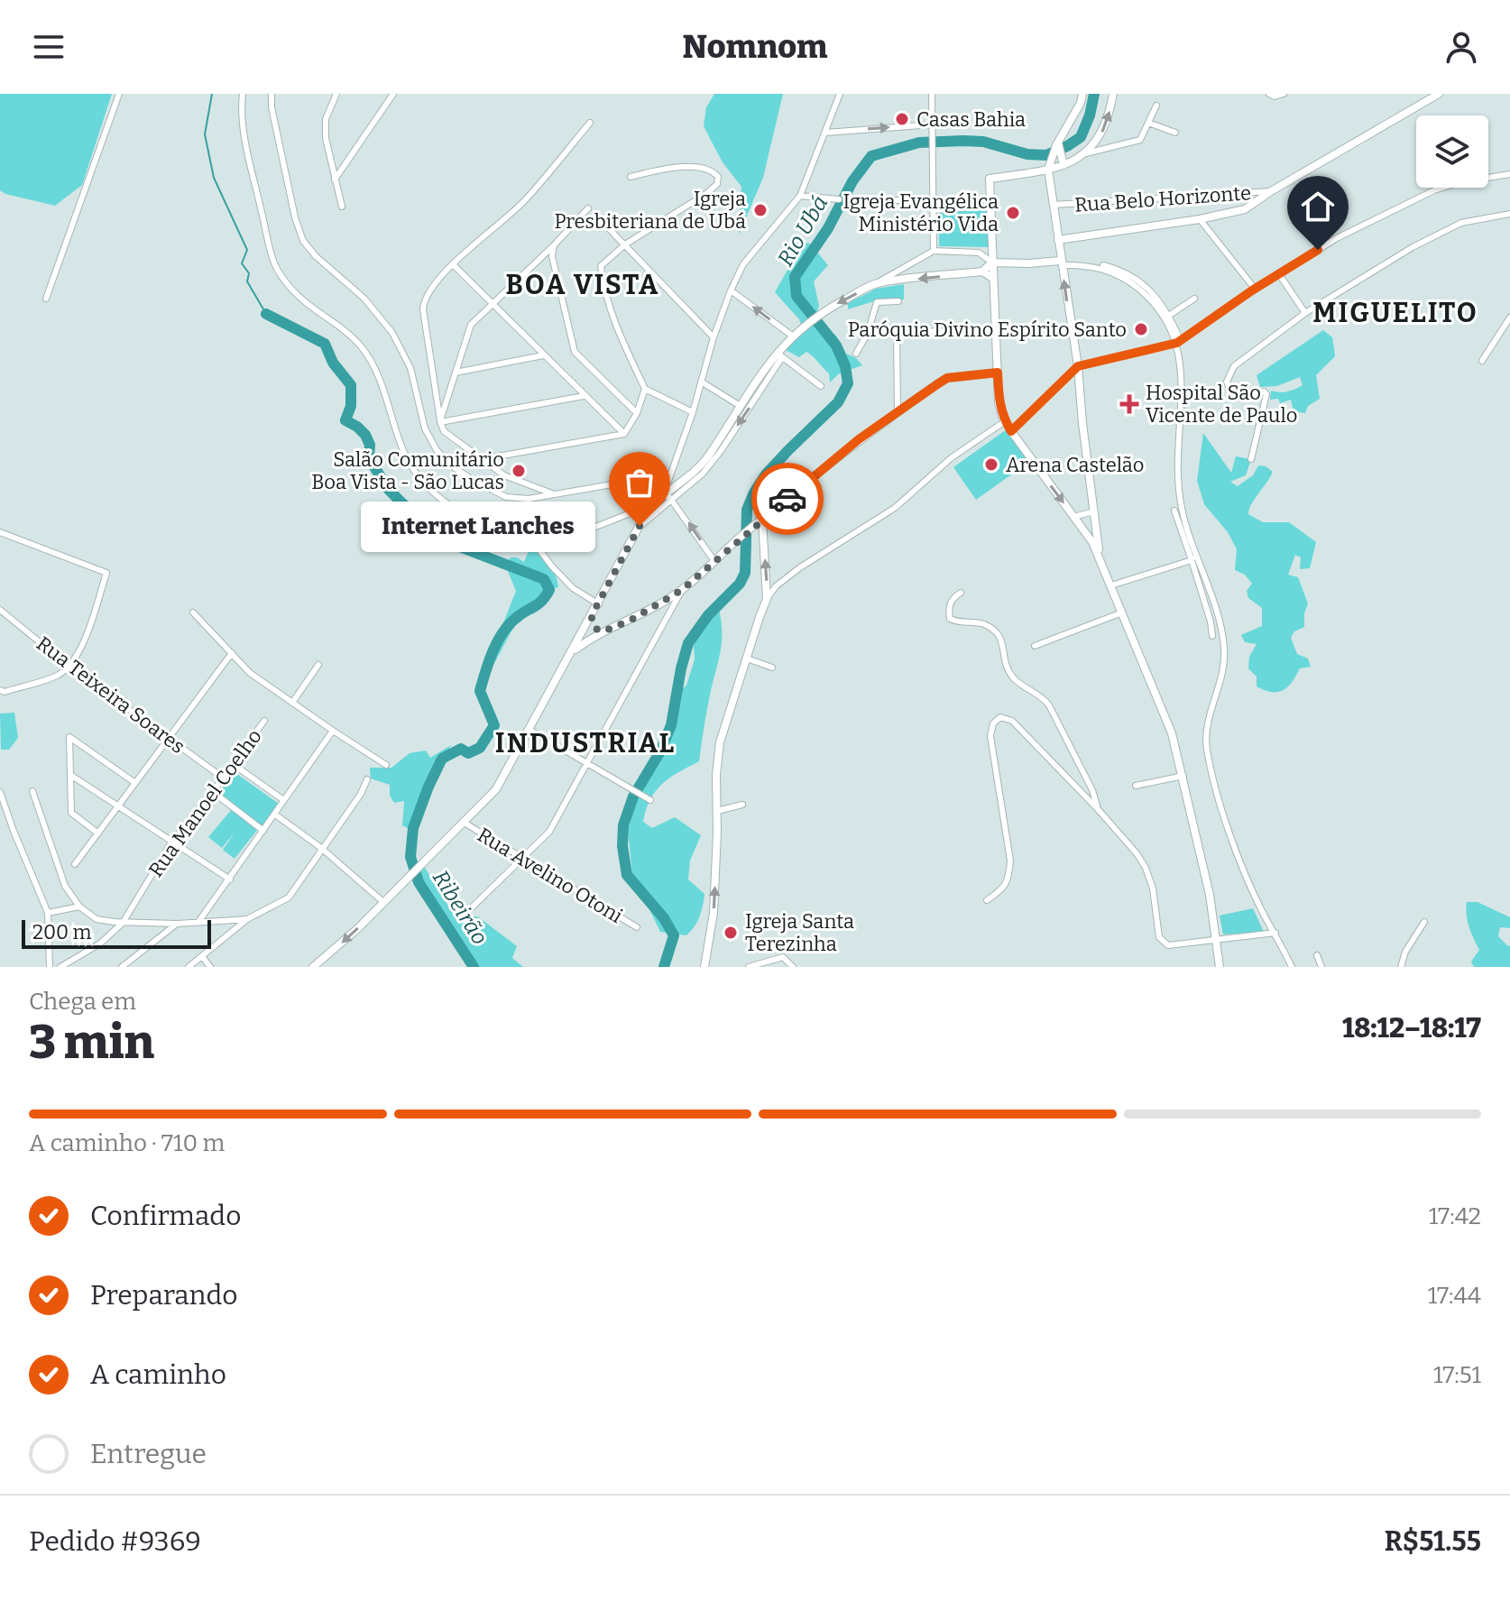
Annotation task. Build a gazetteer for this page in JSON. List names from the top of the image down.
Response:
{
  "streets": {
    "street": [
      "Rua Belo Horizonte",
      "Rua Teixeira Soares",
      "Rua Manoel Coelho",
      "Rua Avelino Otoni"
    ]
  },
  "crossings": [
    ["Rua Teixeira Soares", "Rua Manoel Coelho"]
  ],
  "districts": ["BOA VISTA", "MIGUELITO", "INDUSTRIAL"],
  "water": ["Rio Ubá", "Ribeirão"],
  "places": {
    "other": [
      "Casas Bahia",
      "Igreja Presbiteriana de Ubá",
      "Igreja Evangélica Ministério Vida",
      "Paróquia Divino Espírito Santo",
      "Arena Castelão",
      "Salão Comunitário Boa Vista - São Lucas",
      "Internet Lanches",
      "Igreja Santa Terezinha"
    ],
    "health": ["Hospital São Vicente de Paulo"]
  },
  "scale_bar": "200 m",
  "page": {
    "header": "Nomnom",
    "bubble": "Internet Lanches",
    "scale": "200 m",
    "heading": ["3 min", "Chega em", "18:12–18:17"],
    "panel": ["Pedido #9369", "R$51.55"],
    "bar": "A caminho · 710 m",
    "list": [
      ["Confirmado", "17:42"],
      ["Preparando", "17:44"],
      ["A caminho", "17:51"],
      "Entregue"
    ]
  }
}
